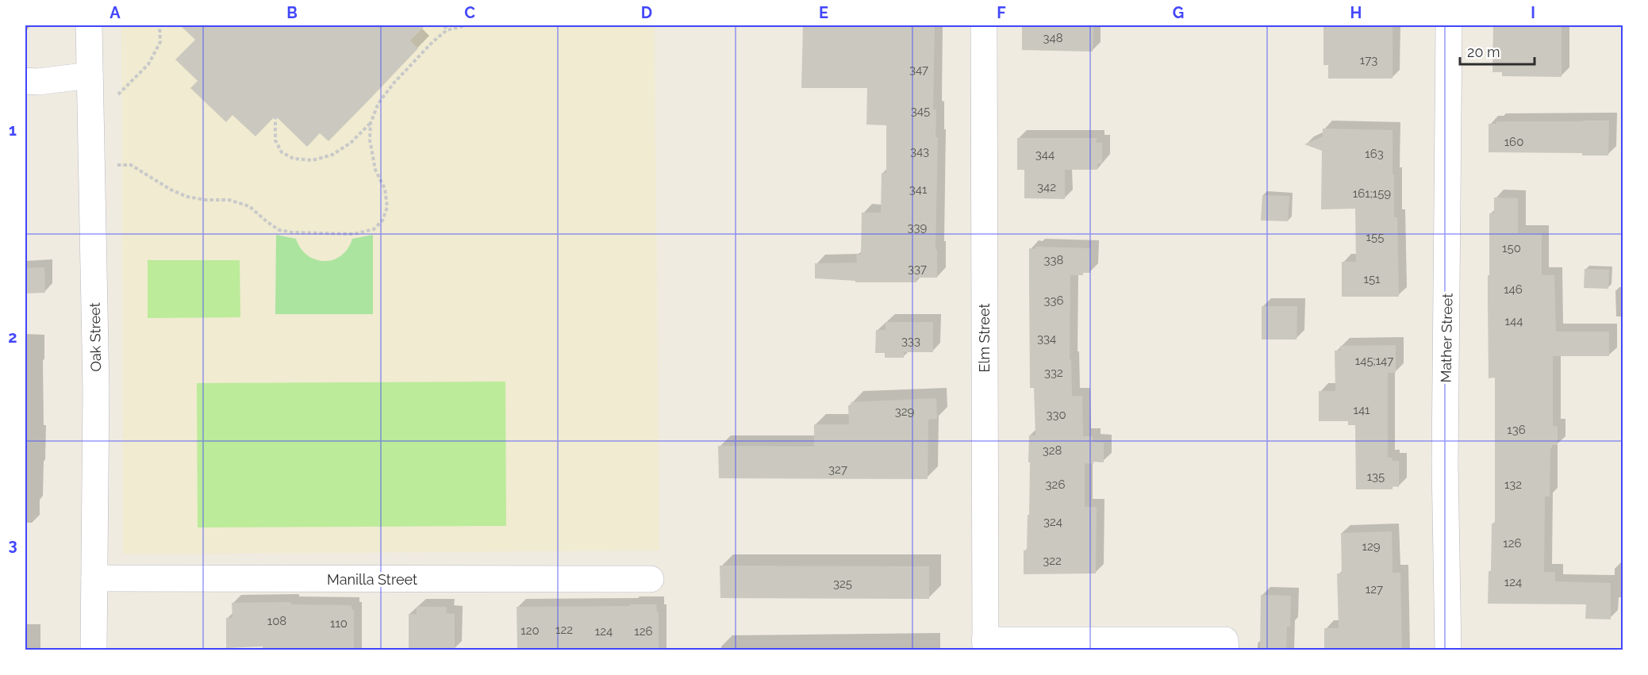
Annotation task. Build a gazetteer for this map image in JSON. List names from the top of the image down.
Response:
{
  "streets": {
    "street": [
      "Oak Street",
      "Elm Street",
      "Mather Street",
      "Manilla Street"
    ]
  },
  "crossings": [
    ["Oak Street", "Manilla Street"]
  ],
  "house_numbers": [
    "348",
    "173",
    "347",
    "345",
    "160",
    "343",
    "163",
    "344",
    "342",
    "341",
    "161;159",
    "339",
    "155",
    "150",
    "338",
    "337",
    "151",
    "146",
    "336",
    "144",
    "334",
    "333",
    "145;147",
    "332",
    "141",
    "329",
    "330",
    "136",
    "328",
    "327",
    "135",
    "326",
    "132",
    "324",
    "126",
    "129",
    "322",
    "124",
    "325",
    "127",
    "108",
    "110",
    "122",
    "120",
    "124",
    "126"
  ],
  "scale_bar": "20 m",
  "grid": {
    "columns": [
      "A",
      "B",
      "C",
      "D",
      "E",
      "F",
      "G",
      "H",
      "I"
    ],
    "rows": ["1", "2", "3"]
  }
}
